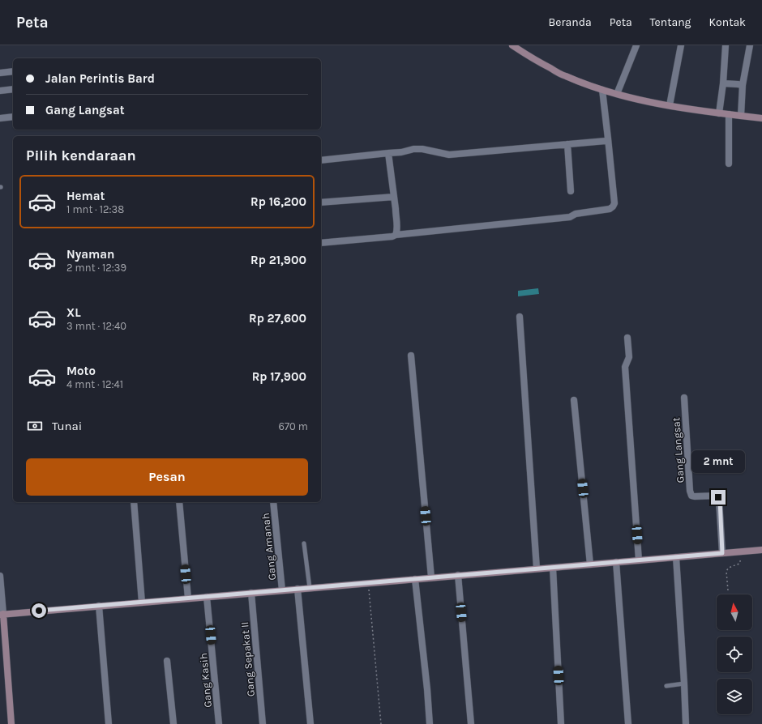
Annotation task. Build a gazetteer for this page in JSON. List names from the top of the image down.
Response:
{
  "streets": {
    "street": [
      "Gang Langsat",
      "Gang Amanah",
      "Gang Sepakat II",
      "Gang Kasih"
    ]
  },
  "north": "top",
  "page": {
    "header": "Peta",
    "nav": [
      "Beranda",
      "Peta",
      "Tentang",
      "Kontak"
    ],
    "banner": ["Jalan Perintis Bard", "Gang Langsat"],
    "heading": "Pilih kendaraan",
    "list": [
      {
        "name": "Hemat",
        "note": "1 mnt · 12:38",
        "value": "Rp 16,200"
      },
      {
        "name": "Nyaman",
        "note": "2 mnt · 12:39",
        "value": "Rp 21,900"
      },
      {
        "name": "XL",
        "note": "3 mnt · 12:40",
        "value": "Rp 27,600"
      },
      {
        "name": "Moto",
        "note": "4 mnt · 12:41",
        "value": "Rp 17,900"
      }
    ],
    "pay": ["Tunai", "670 m"],
    "bubble": "2 mnt",
    "buttons": "Pesan"
  }
}
